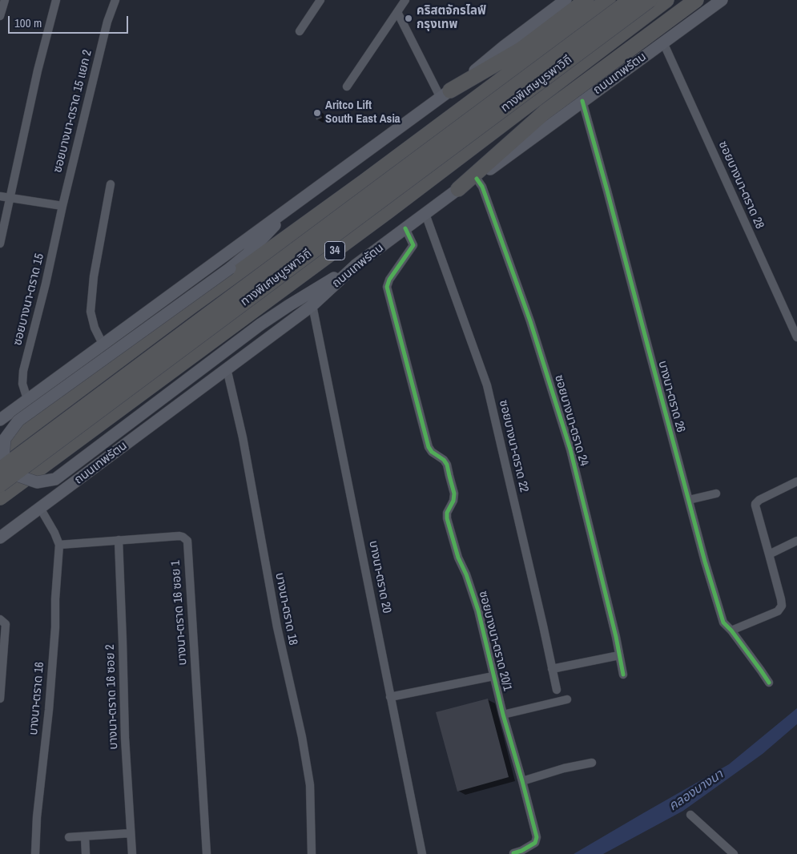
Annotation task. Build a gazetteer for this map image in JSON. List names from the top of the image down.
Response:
{
  "streets": {
    "highway": ["ถนนเทพรัตน", "ทางพิเศษบูรพาวิถี", "34"],
    "street": [
      "ซอยบางนา-ตราด 15 แยก 2",
      "ซอยบางนา-ตราด 28",
      "ซอยบางนา-ตราด 15",
      "บางนา-ตราด 26",
      "ซอยบางนา-ตราด 24",
      "ซอยบางนา-ตราด 22",
      "บางนา-ตราด 20",
      "บางนา-ตราด 18",
      "บางนา-ตราด 16 ซอย 1",
      "ซอยบางนา-ตราด 20/1",
      "บางนา-ตราด 16 ซอย 2",
      "บางนา-ตราด 16"
    ]
  },
  "crossings": [
    ["ถนนเทพรัตน", "ทางพิเศษบูรพาวิถี"],
    ["ถนนเทพรัตน", "ซอยบางนา-ตราด 28"],
    ["ถนนเทพรัตน", "บางนา-ตราด 26"],
    ["ถนนเทพรัตน", "ซอยบางนา-ตราด 24"],
    ["ถนนเทพรัตน", "ซอยบางนา-ตราด 22"],
    ["ถนนเทพรัตน", "บางนา-ตราด 20"],
    ["ถนนเทพรัตน", "บางนา-ตราด 18"],
    ["ถนนเทพรัตน", "ซอยบางนา-ตราด 20/1"],
    ["ซอยบางนา-ตราด 15 แยก 2", "ซอยบางนา-ตราด 15"],
    ["บางนา-ตราด 16 ซอย 1", "บางนา-ตราด 16 ซอย 2"],
    ["บางนา-ตราด 16 ซอย 1", "บางนา-ตราด 16"]
  ],
  "water": ["คลองบางนา"],
  "places": ["คริสตจักรไลฟ์ กรุงเทพ", "Aritco Lift South East Asia"],
  "scale_bar": "100 m"
}
